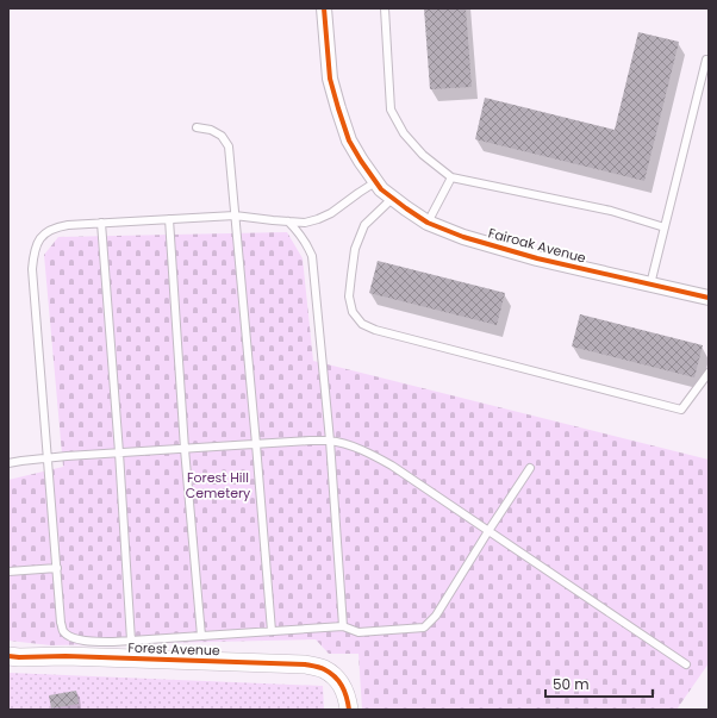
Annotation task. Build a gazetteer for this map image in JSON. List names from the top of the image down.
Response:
{
  "streets": {
    "street": ["Fairoak Avenue", "Forest Avenue"]
  },
  "parks": ["Forest Hill Cemetery"],
  "scale_bar": "50 m"
}
